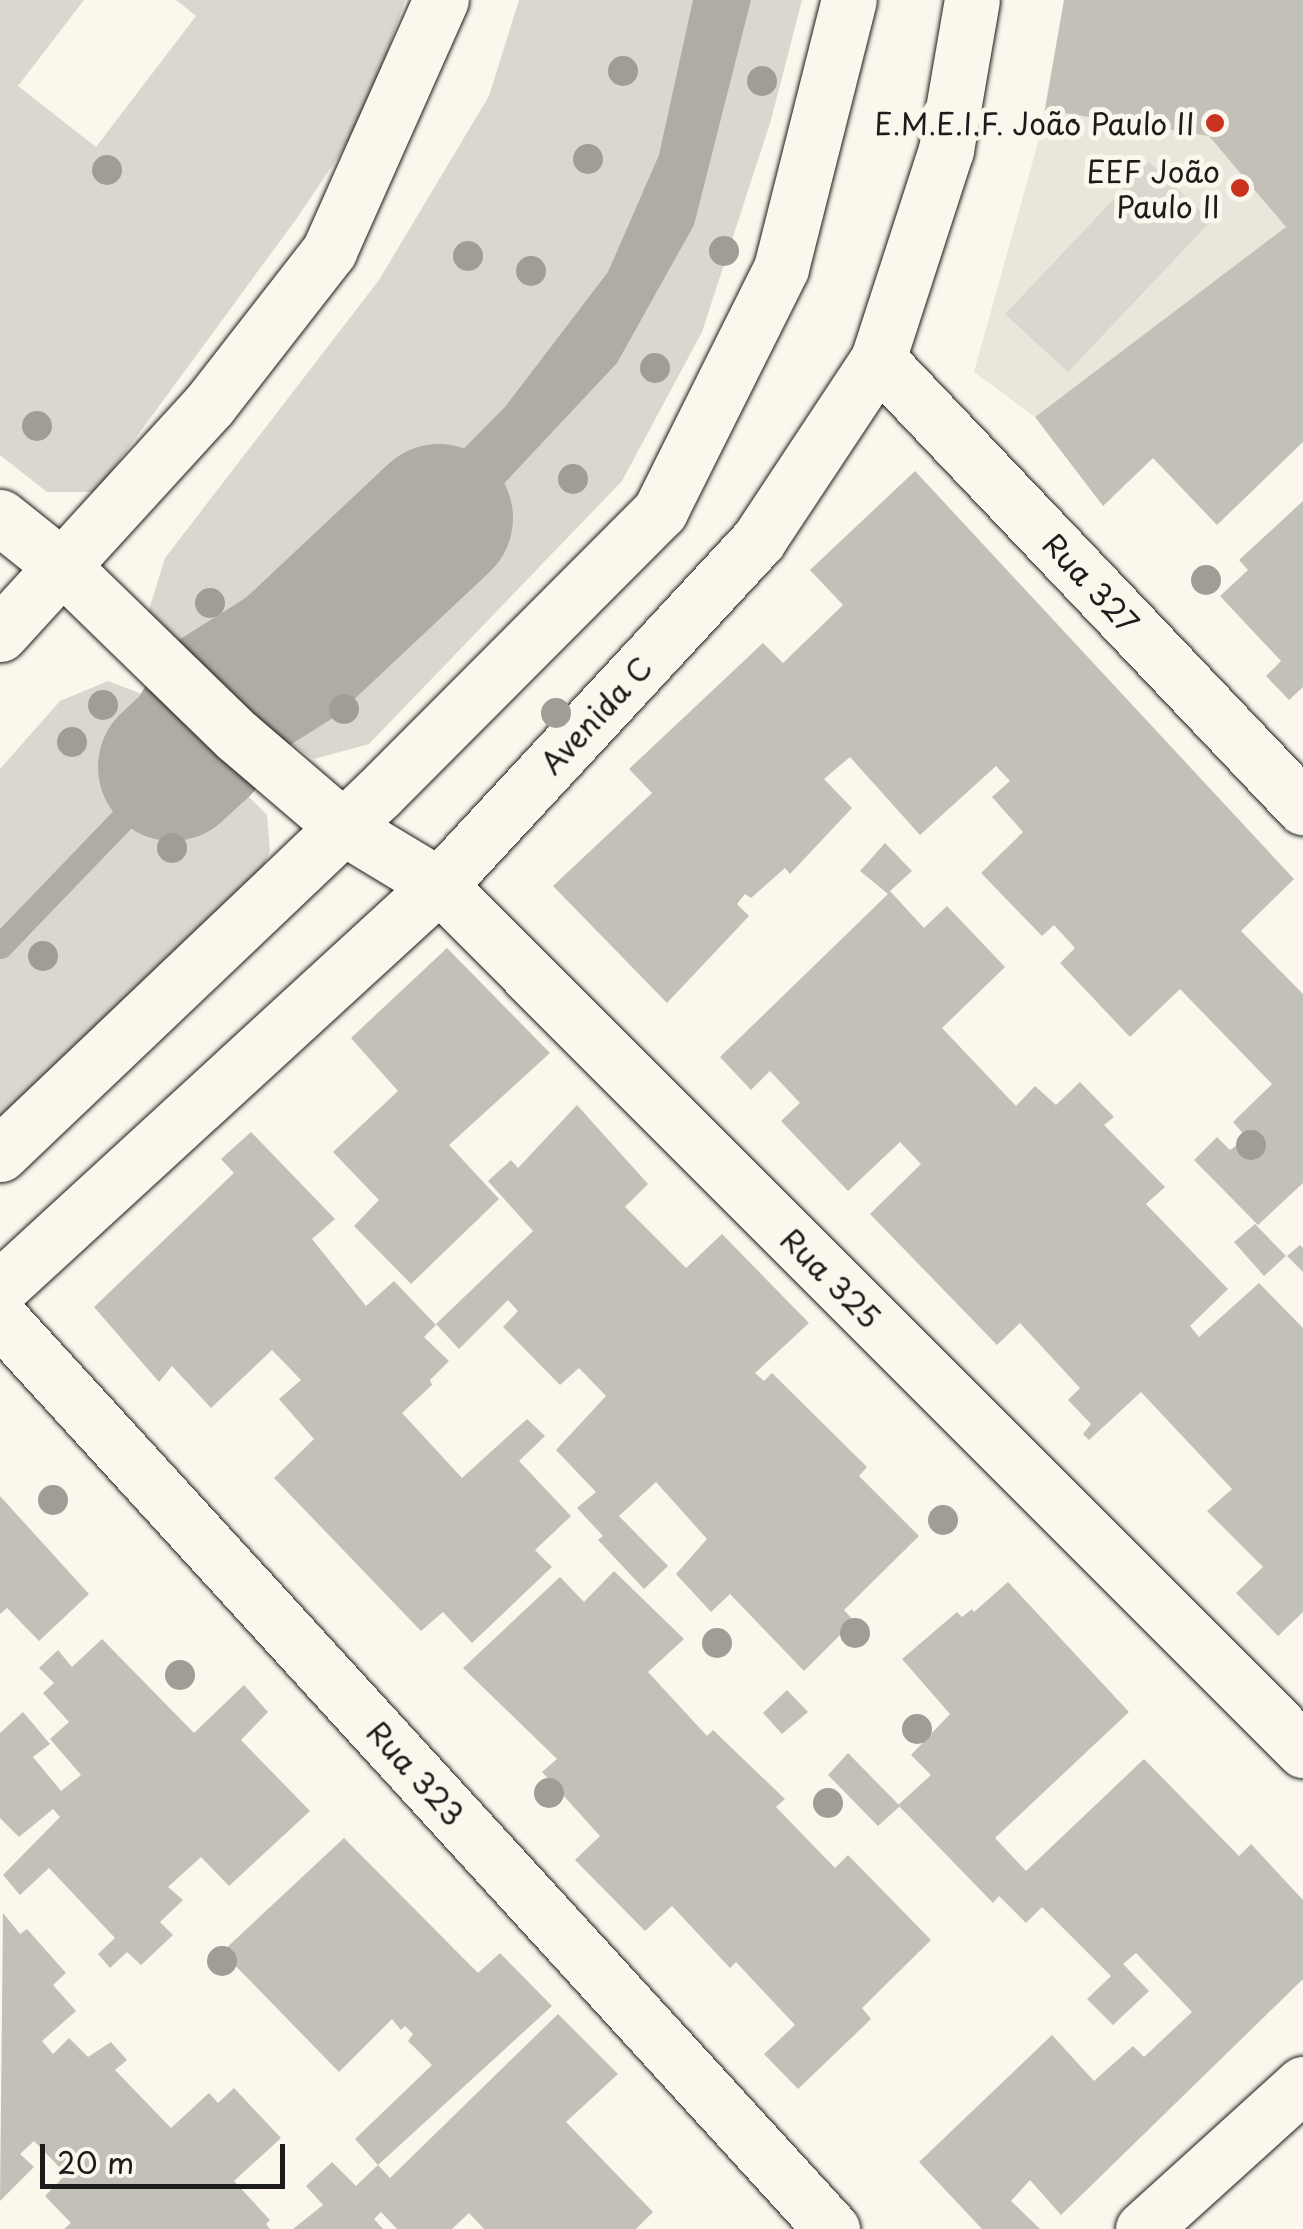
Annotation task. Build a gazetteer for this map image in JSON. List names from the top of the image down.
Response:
{
  "streets": {
    "street": [
      "Rua 327",
      "Avenida C",
      "Rua 325",
      "Rua 323"
    ]
  },
  "crossings": [
    ["Rua 327", "Avenida C"],
    ["Avenida C", "Rua 325"]
  ],
  "places": ["E.M.E.I.F. João Paulo II", "EEF João Paulo II"],
  "scale_bar": "20 m"
}
